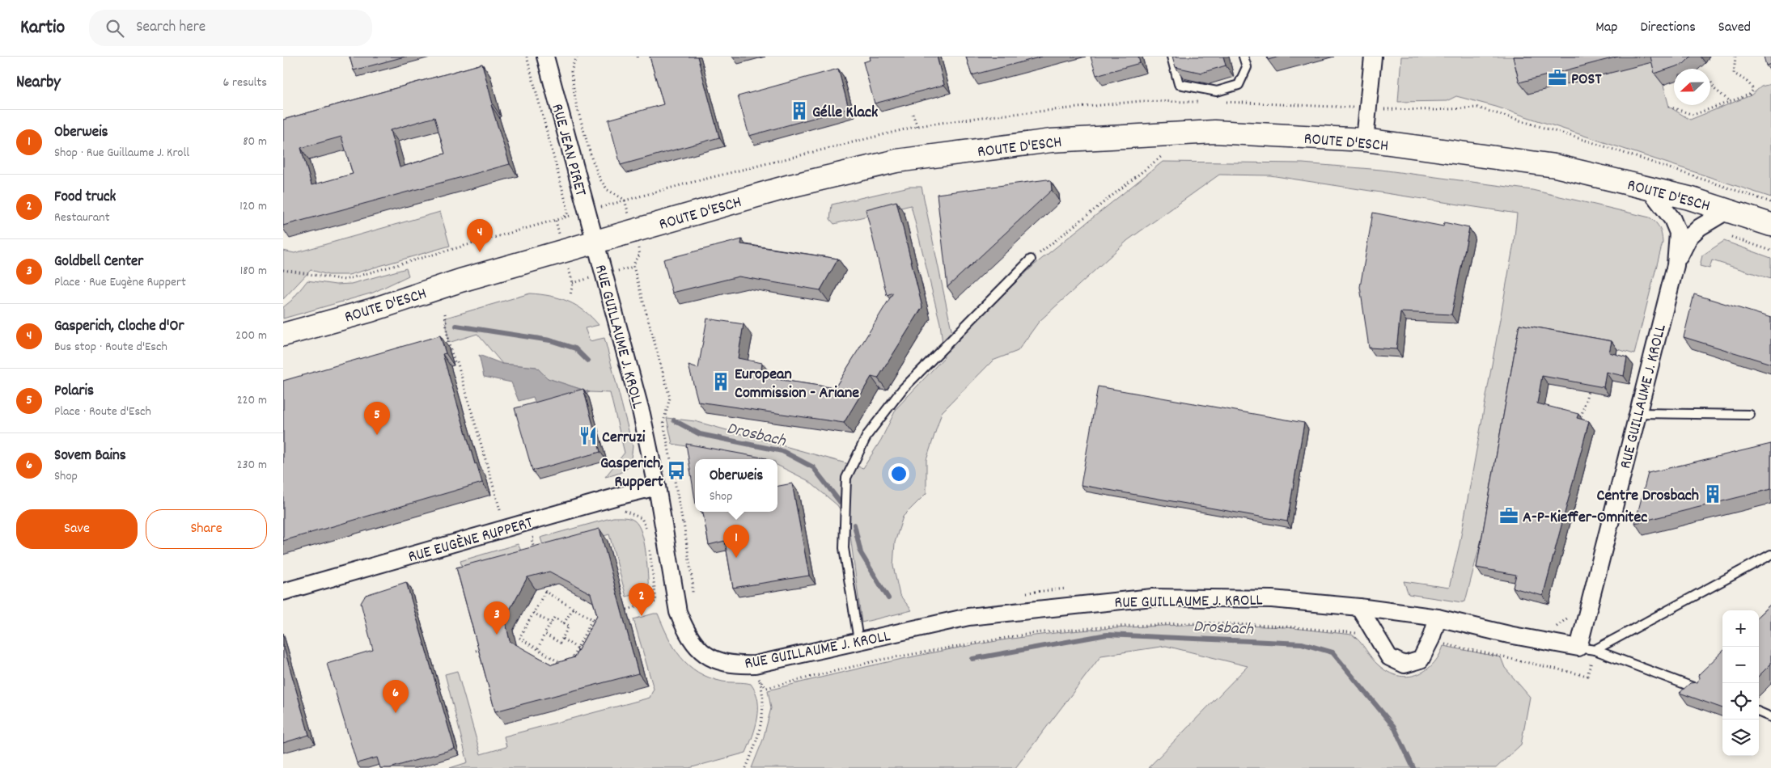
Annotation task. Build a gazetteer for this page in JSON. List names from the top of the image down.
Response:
{
  "streets": {
    "main road": ["ROUTE D'ESCH"],
    "street": ["RUE JEAN PIRET", "RUE GUILLAUME J. KROLL", "RUE EUGÈNE RUPPERT"]
  },
  "crossings": [
    ["ROUTE D'ESCH", "RUE JEAN PIRET"],
    ["ROUTE D'ESCH", "RUE GUILLAUME J. KROLL"],
    ["RUE JEAN PIRET", "RUE GUILLAUME J. KROLL"],
    ["RUE GUILLAUME J. KROLL", "RUE EUGÈNE RUPPERT"]
  ],
  "water": ["Drosbach"],
  "places": {
    "office": ["POST", "A-P-Kieffer-Omnitec"],
    "building": ["Gélle Klack", "European Commission - Ariane", "Centre Drosbach"],
    "restaurant": ["Cerruzi"],
    "bus stop": ["Gasperich, Ruppert"]
  },
  "north": "left",
  "page": {
    "header": "Kartio",
    "search": "Search here",
    "nav": ["Map", "Directions", "Saved"],
    "heading": ["Nearby", "6 results"],
    "list": [
      {
        "mark": "1",
        "name": "Oberweis",
        "note": "Shop · Rue Guillaume J. Kroll",
        "value": "80 m"
      },
      {
        "mark": "2",
        "name": "Food truck",
        "note": "Restaurant",
        "value": "120 m"
      },
      {
        "mark": "3",
        "name": "Goldbell Center",
        "note": "Place · Rue Eugène Ruppert",
        "value": "180 m"
      },
      {
        "mark": "4",
        "name": "Gasperich, Cloche d'Or",
        "note": "Bus stop · Route d'Esch",
        "value": "200 m"
      },
      {
        "mark": "5",
        "name": "Polaris",
        "note": "Place · Route d'Esch",
        "value": "220 m"
      },
      {
        "mark": "6",
        "name": "Sovem Bains",
        "note": "Shop",
        "value": "230 m"
      }
    ],
    "pins": [
      "4",
      "5",
      "1",
      "2",
      "3",
      "6"
    ],
    "popup": ["Oberweis", "Shop"],
    "buttons": ["Save", "Share"],
    "map_buttons": ["+", "−"]
  }
}
